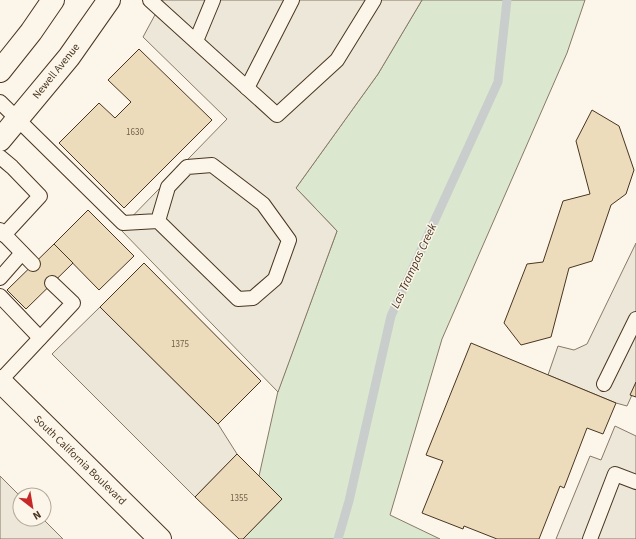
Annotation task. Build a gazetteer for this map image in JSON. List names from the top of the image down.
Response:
{
  "streets": {
    "street": ["Newell Avenue", "South California Boulevard"]
  },
  "water": ["Las Trampas Creek"],
  "house_numbers": ["1630", "1375", "1355"],
  "north": "bottom right"
}
